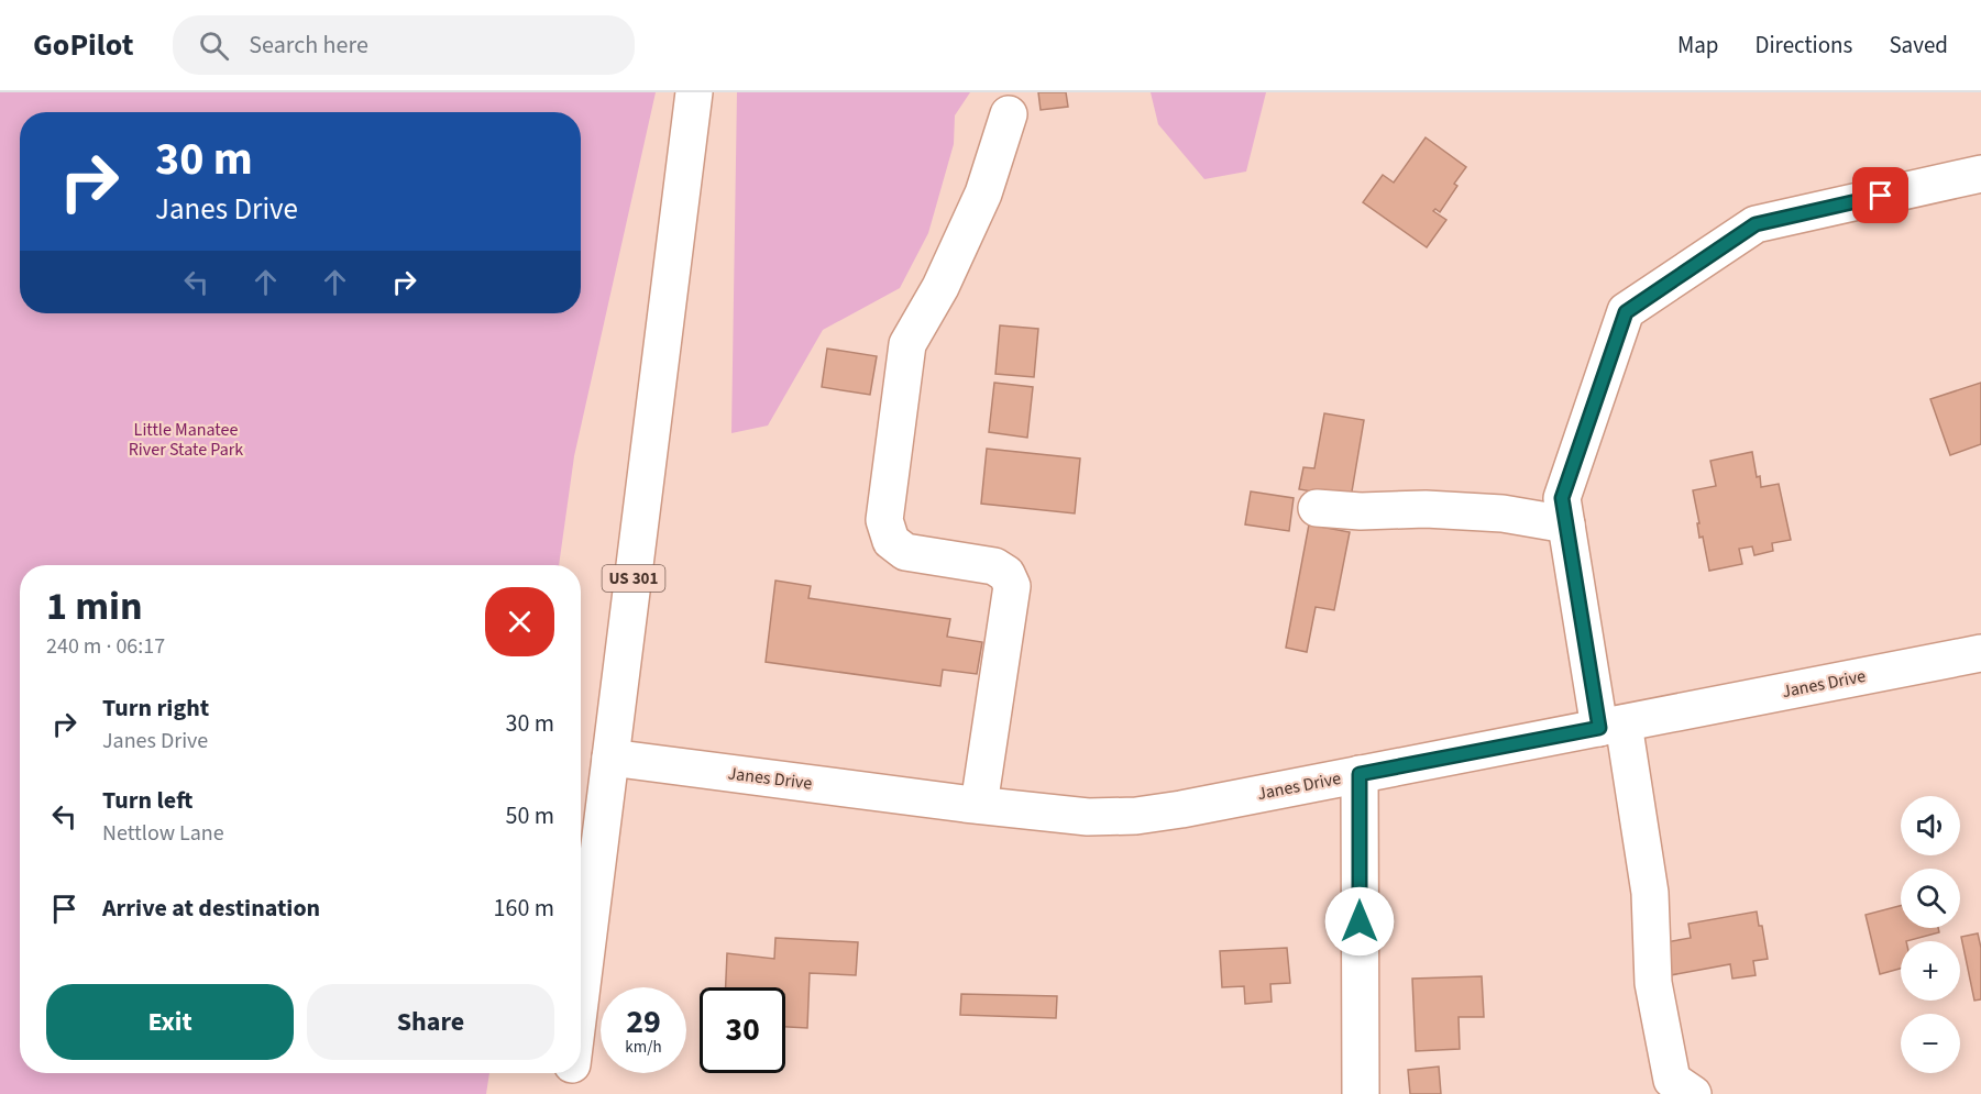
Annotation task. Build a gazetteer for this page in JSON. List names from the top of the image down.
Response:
{
  "streets": {
    "street": ["US 301", "Janes Drive"]
  },
  "crossings": [
    ["US 301", "Janes Drive"]
  ],
  "parks": ["Little Manatee River State Park"],
  "page": {
    "header": "GoPilot",
    "search": "Search here",
    "nav": ["Map", "Directions", "Saved"],
    "turn": ["30 m", "Janes Drive"],
    "heading": ["1 min", "240 m · 06:17"],
    "list": [
      {
        "name": "Turn right",
        "note": "Janes Drive",
        "value": "30 m"
      },
      {
        "name": "Turn left",
        "note": "Nettlow Lane",
        "value": "50 m"
      },
      {
        "name": "Arrive at destination",
        "value": "160 m"
      }
    ],
    "map_buttons": ["+", "−"],
    "buttons": ["Exit", "Share"],
    "speed": "29 km/h",
    "limit": "30"
  }
}
